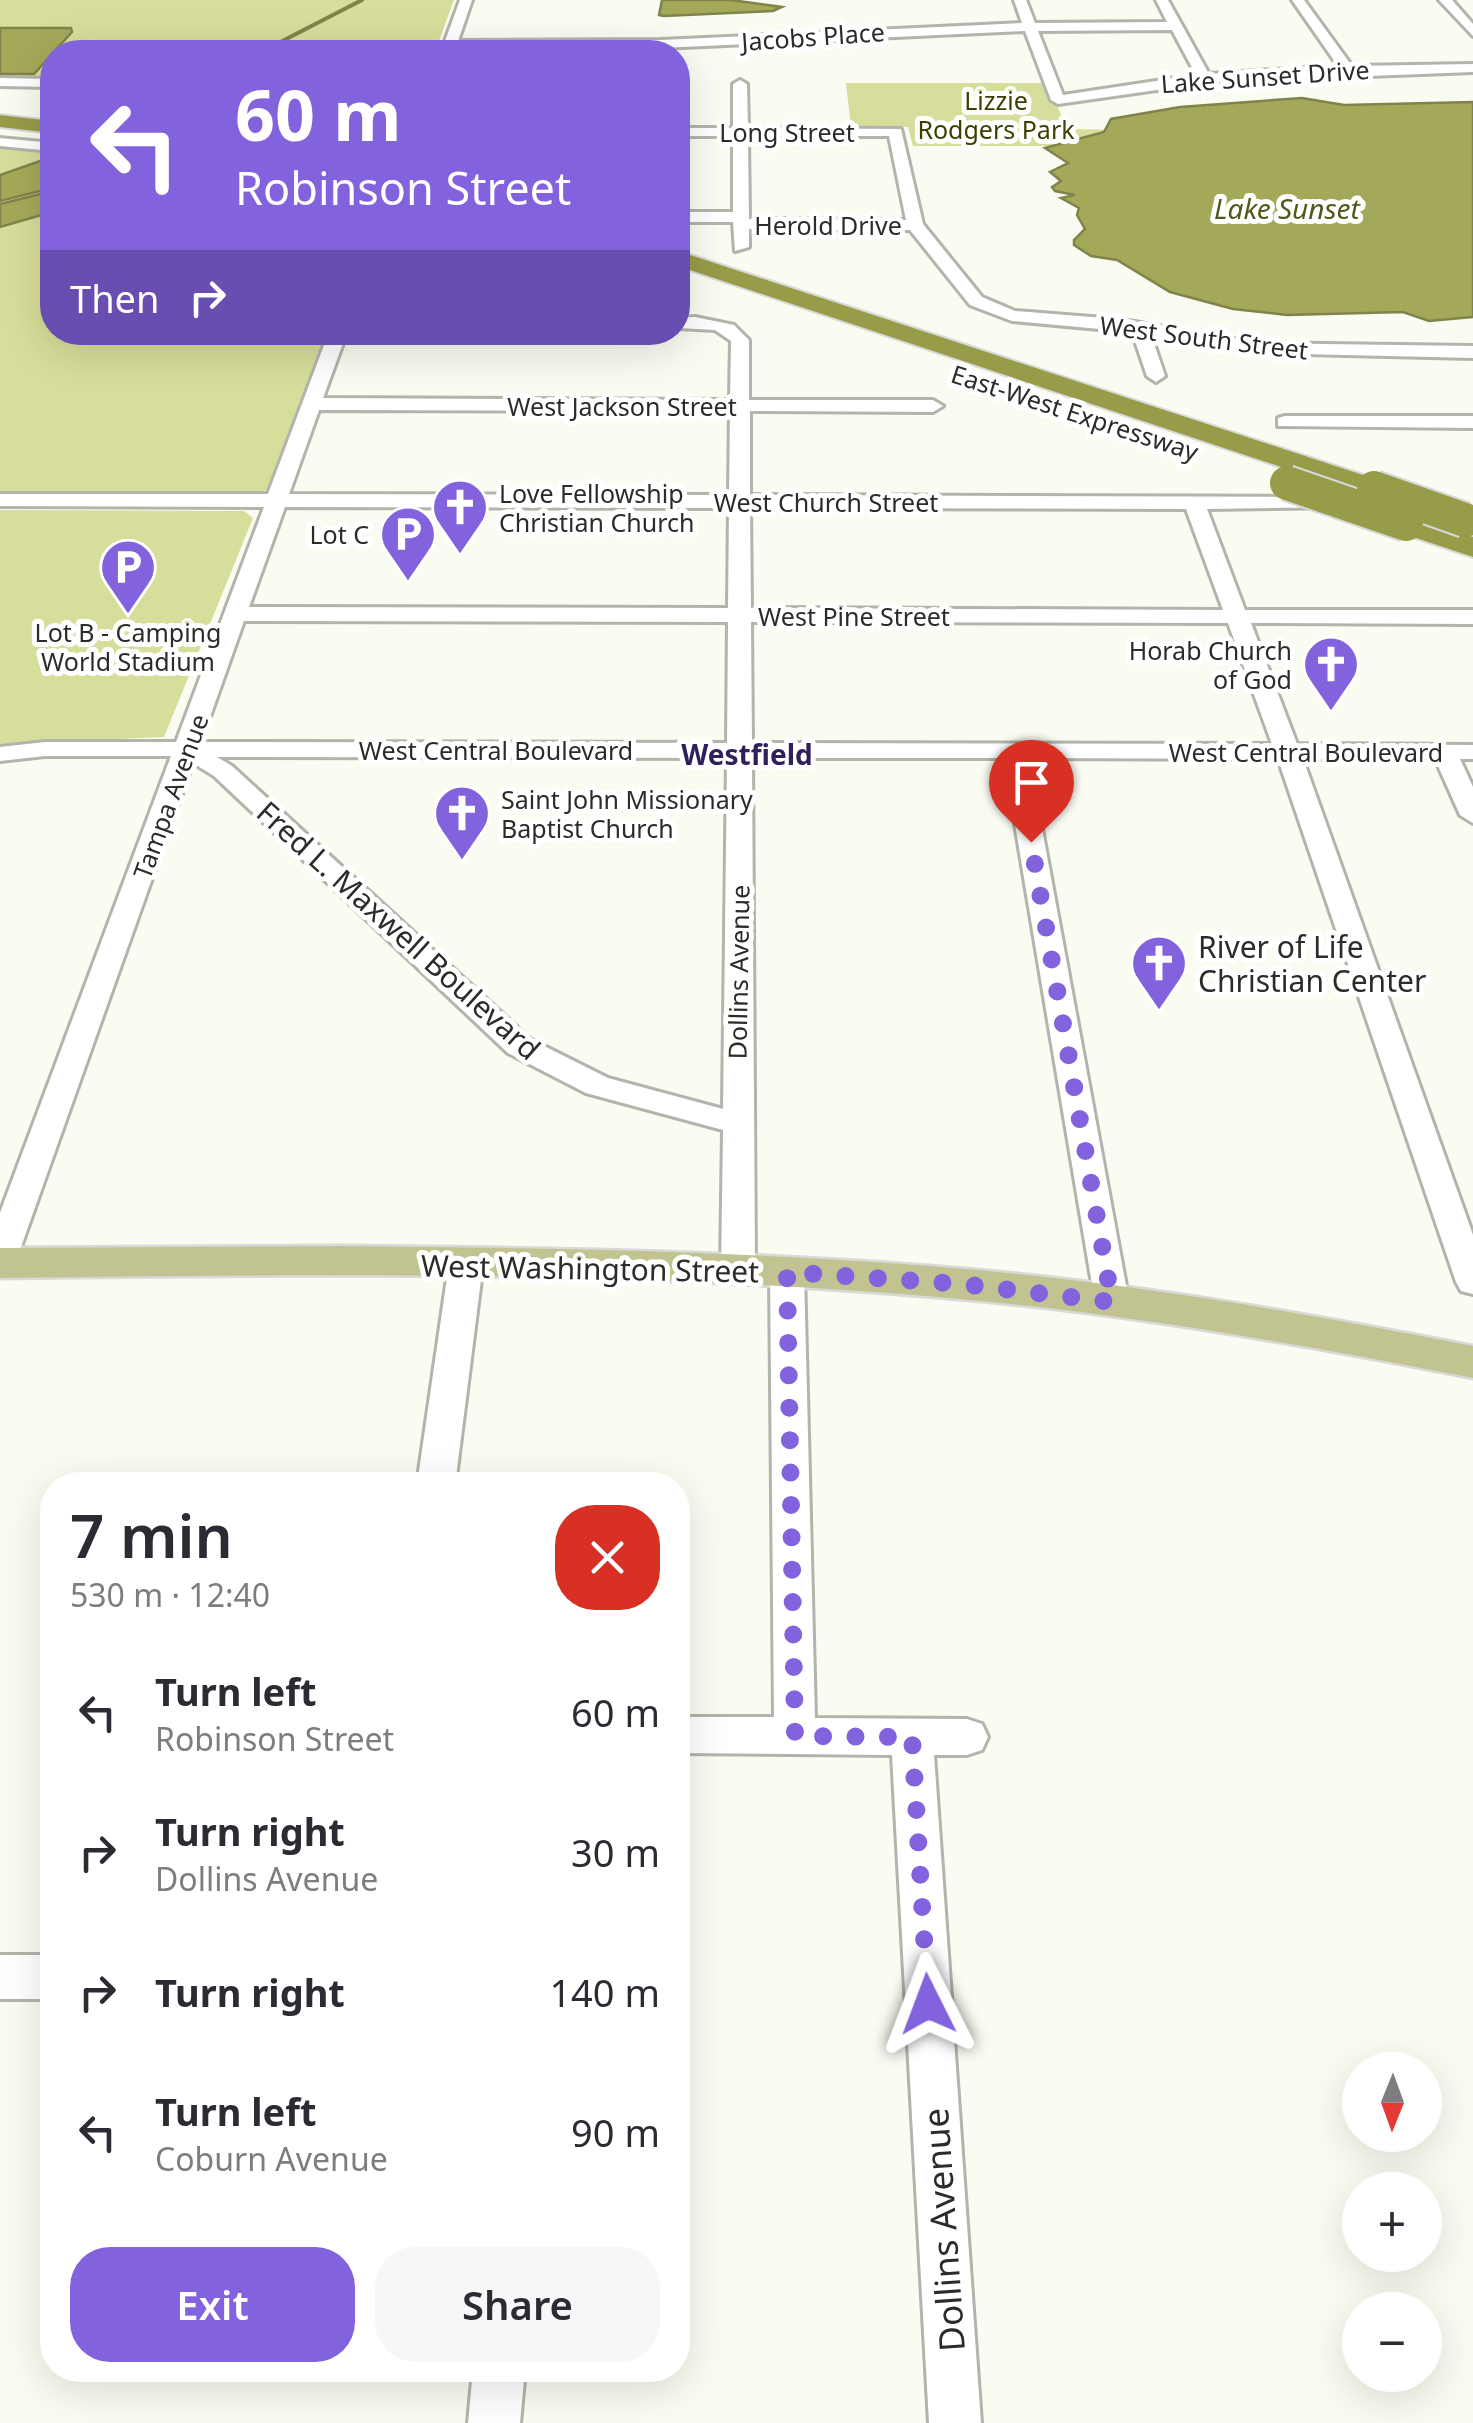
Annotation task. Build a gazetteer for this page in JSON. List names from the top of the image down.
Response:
{
  "streets": {
    "highway": ["East-West Expressway"],
    "main road": ["West Washington Street"],
    "street": [
      "Jacobs Place",
      "Lake Sunset Drive",
      "Long Street",
      "Herold Drive",
      "West South Street",
      "West Jackson Street",
      "West Church Street",
      "West Pine Street",
      "West Central Boulevard",
      "Tampa Avenue",
      "Fred L. Maxwell Boulevard",
      "Dollins Avenue"
    ]
  },
  "crossings": [
    ["Jacobs Place", "Lake Sunset Drive"],
    ["Long Street", "Herold Drive"],
    ["Long Street", "West South Street"],
    ["Herold Drive", "West South Street"],
    ["West Jackson Street", "Tampa Avenue"],
    ["West Jackson Street", "Dollins Avenue"],
    ["East-West Expressway", "West Church Street"],
    ["West Church Street", "Tampa Avenue"],
    ["West Church Street", "Dollins Avenue"],
    ["West Pine Street", "Tampa Avenue"],
    ["West Pine Street", "Dollins Avenue"],
    ["West Central Boulevard", "Tampa Avenue"],
    ["West Central Boulevard", "Fred L. Maxwell Boulevard"],
    ["West Central Boulevard", "Dollins Avenue"],
    ["Tampa Avenue", "Fred L. Maxwell Boulevard"],
    ["Tampa Avenue", "West Washington Street"],
    ["Fred L. Maxwell Boulevard", "Dollins Avenue"],
    ["Dollins Avenue", "West Washington Street"]
  ],
  "districts": ["Westfield"],
  "water": ["Lake Sunset"],
  "parks": ["Lizzie Rodgers Park"],
  "places": {
    "church": [
      "Love Fellowship Christian Church",
      "Horab Church of God",
      "Saint John Missionary Baptist Church",
      "River of Life Christian Center"
    ],
    "parking": ["Lot C", "Lot B - Camping World Stadium"]
  },
  "north": "bottom",
  "page": {
    "turn": ["60 m", "Robinson Street"],
    "then": "Then",
    "heading": ["7 min", "530 m · 12:40"],
    "list": [
      {
        "name": "Turn left",
        "note": "Robinson Street",
        "value": "60 m"
      },
      {
        "name": "Turn right",
        "note": "Dollins Avenue",
        "value": "30 m"
      },
      {
        "name": "Turn right",
        "value": "140 m"
      },
      {
        "name": "Turn left",
        "note": "Coburn Avenue",
        "value": "90 m"
      }
    ],
    "map_buttons": ["+", "−"],
    "buttons": ["Exit", "Share"]
  }
}
